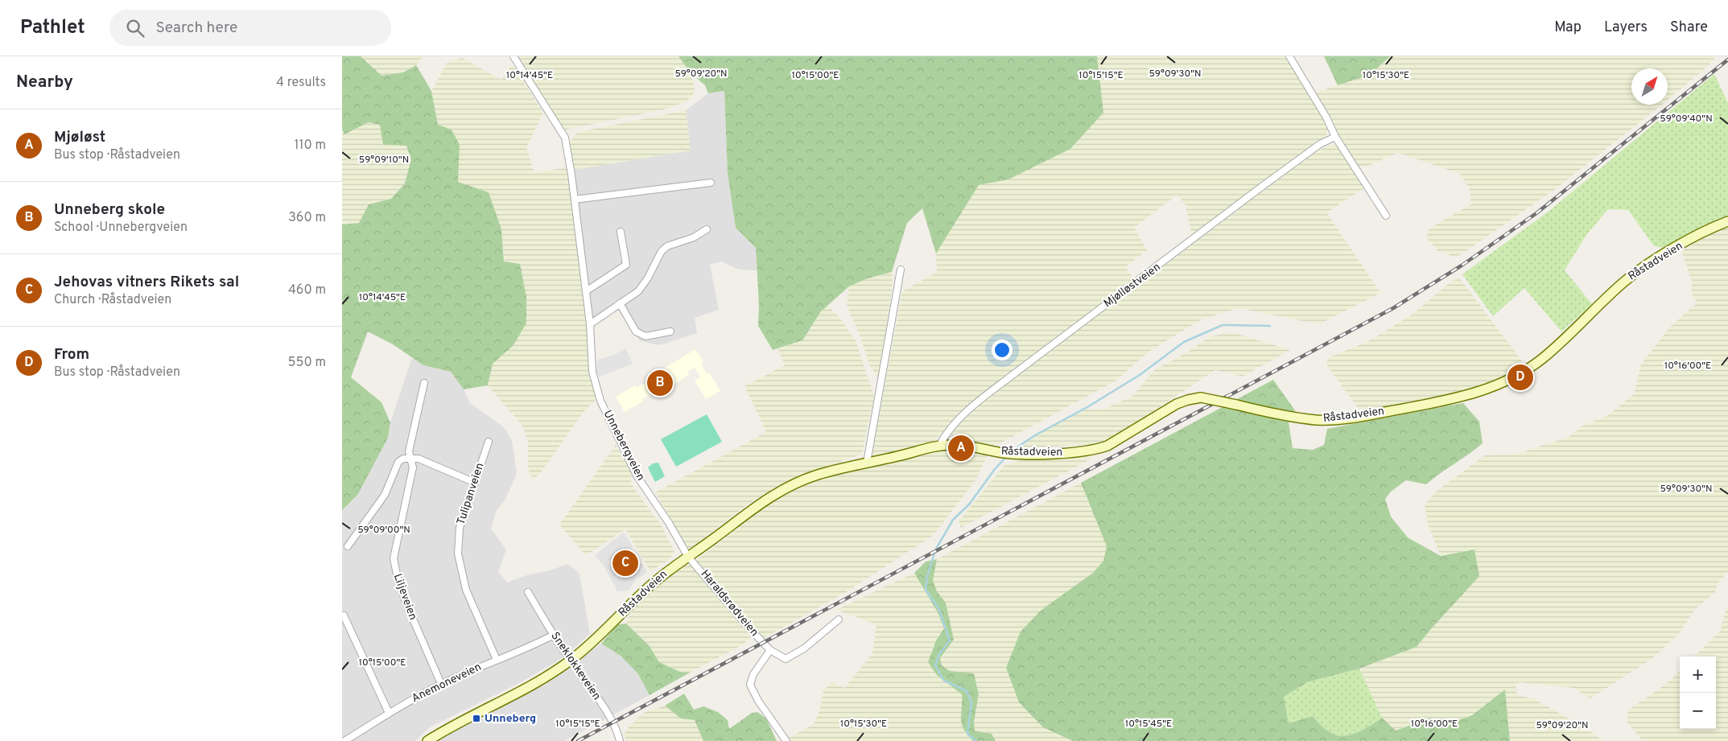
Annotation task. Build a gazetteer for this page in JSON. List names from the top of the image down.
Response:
{
  "streets": {
    "main road": ["Råstadveien"],
    "street": [
      "Mjølløstveien",
      "Unnebergveien",
      "Tulipanveien",
      "Liljeveien",
      "Haraldsrødveien",
      "Sneklokkeveien",
      "Anemoneveien"
    ]
  },
  "crossings": [
    ["Råstadveien", "Mjølløstveien"],
    ["Råstadveien", "Unnebergveien"],
    ["Råstadveien", "Haraldsrødveien"],
    ["Råstadveien", "Sneklokkeveien"],
    ["Unnebergveien", "Haraldsrødveien"],
    ["Tulipanveien", "Anemoneveien"],
    ["Liljeveien", "Anemoneveien"],
    ["Sneklokkeveien", "Anemoneveien"]
  ],
  "places": {
    "transit": ["Unneberg"]
  },
  "north": "top right",
  "page": {
    "header": "Pathlet",
    "search": "Search here",
    "nav": ["Map", "Layers", "Share"],
    "heading": ["Nearby", "4 results"],
    "list": [
      {
        "mark": "A",
        "name": "Mjøløst",
        "note": "Bus stop · Råstadveien",
        "value": "110 m"
      },
      {
        "mark": "B",
        "name": "Unneberg skole",
        "note": "School · Unnebergveien",
        "value": "360 m"
      },
      {
        "mark": "C",
        "name": "Jehovas vitners Rikets sal",
        "note": "Church · Råstadveien",
        "value": "460 m"
      },
      {
        "mark": "D",
        "name": "From",
        "note": "Bus stop · Råstadveien",
        "value": "550 m"
      }
    ],
    "pins": [
      "D",
      "B",
      "A",
      "C"
    ],
    "map_buttons": ["+", "−"]
  },
  "coordinates": [
    "59°09'20\"N",
    "59°09'30\"N",
    "10°14'45\"E",
    "10°15'15\"E",
    "10°15'30\"E",
    "10°15'00\"E",
    "59°09'40\"N",
    "59°09'10\"N",
    "10°16'00\"E",
    "59°09'00\"N",
    "10°15'45\"E"
  ]
}
